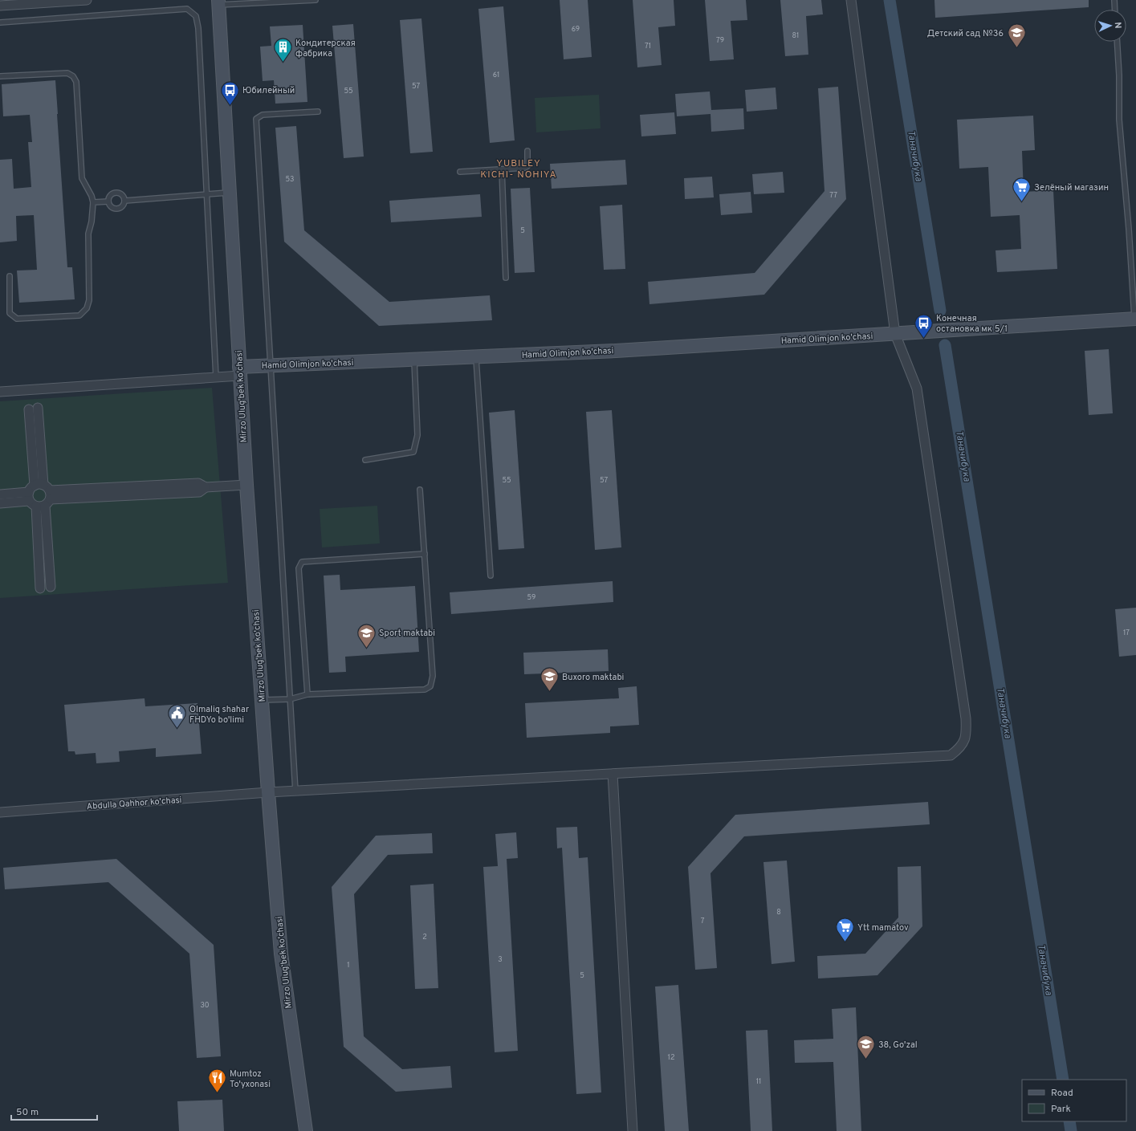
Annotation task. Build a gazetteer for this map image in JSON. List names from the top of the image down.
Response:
{
  "streets": {
    "main road": ["Hamid Olimjon ko'chasi", "Mirzo Ulug'bek ko'chasi", "Mirzo Ulug‘bek ko'chasi"],
    "street": ["Abdulla Qahhor ko'chasi"]
  },
  "crossings": [
    ["Hamid Olimjon ko'chasi", "Mirzo Ulug'bek ko'chasi"],
    ["Hamid Olimjon ko'chasi", "Abdulla Qahhor ko'chasi"],
    ["Mirzo Ulug'bek ko'chasi", "Abdulla Qahhor ko'chasi"],
    ["Mirzo Ulug'bek ko'chasi", "Mirzo Ulug‘bek ko'chasi"],
    ["Abdulla Qahhor ko'chasi", "Mirzo Ulug‘bek ko'chasi"]
  ],
  "districts": ["YUBILEY KICHI- NOHIYA"],
  "water": ["Таначибука"],
  "places": {
    "school or university": [
      "Детский сад №36",
      "Sport maktabi",
      "Buxoro maktabi",
      "38, Go'zal"
    ],
    "building": ["Кондитерская фабрика"],
    "bus stop": ["Юбилейный", "Конечная остановка мк 5/1"],
    "supermarket": ["Зелёный магазин", "Ytt mamatov"],
    "public building": ["Olmaliq shahar FHDYo bo'limi"],
    "restaurant": ["Mumtoz To'yxonasi"]
  },
  "house_numbers": [
    "69",
    "81",
    "79",
    "71",
    "61",
    "57",
    "55",
    "53",
    "77",
    "5",
    "55",
    "57",
    "59",
    "17",
    "8",
    "7",
    "2",
    "3",
    "1",
    "5",
    "30",
    "12",
    "11"
  ],
  "legend": ["Road", "Park"],
  "scale_bar": "50 m",
  "north": "right"
}
